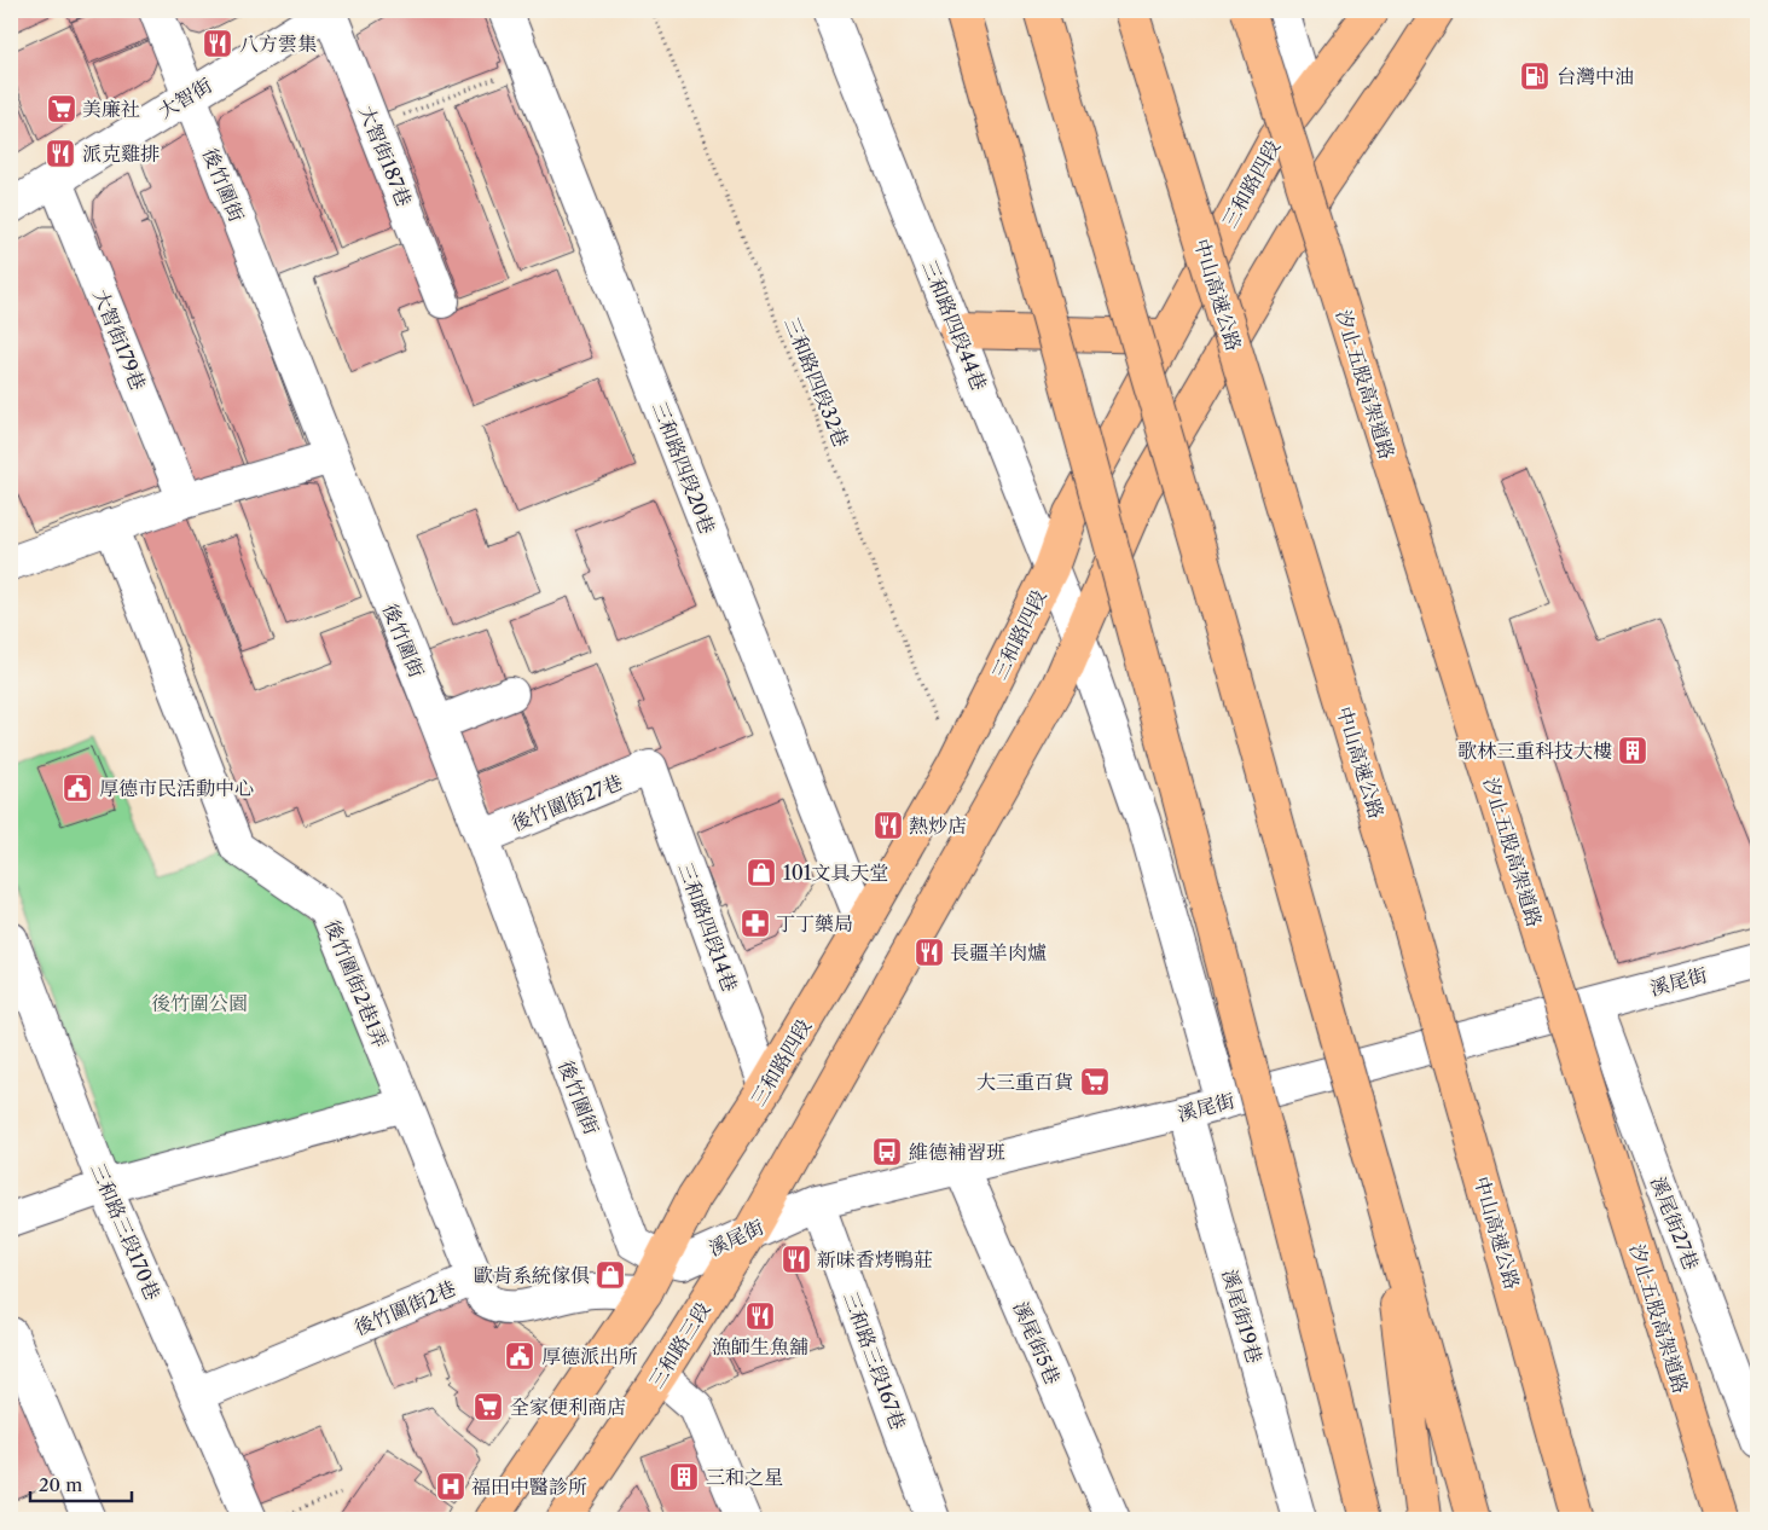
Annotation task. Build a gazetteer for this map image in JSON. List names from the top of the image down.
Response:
{
  "streets": {
    "main road": [
      "三和路四段",
      "中山高速公路",
      "汐止五股高架道路",
      "三和路三段"
    ],
    "street": [
      "大智街",
      "大智街187巷",
      "後竹圍街",
      "三和路四段44巷",
      "大智街179巷",
      "三和路四段20巷",
      "後竹圍街27巷",
      "三和路四段14巷",
      "溪尾街",
      "後竹圍街2巷1弄",
      "溪尾街27巷",
      "三和路三段170巷",
      "後竹圍街2巷",
      "溪尾街19巷",
      "溪尾街5巷",
      "三和路三段167巷"
    ],
    "path": ["三和路四段32巷"]
  },
  "crossings": [
    ["大智街", "大智街187巷"],
    ["大智街", "後竹圍街"],
    ["大智街", "大智街179巷"],
    ["三和路四段", "後竹圍街"],
    ["三和路四段", "三和路四段44巷"],
    ["三和路四段", "三和路四段32巷"],
    ["三和路四段", "三和路四段20巷"],
    ["三和路四段", "三和路四段14巷"],
    ["三和路四段", "溪尾街"],
    ["後竹圍街", "後竹圍街27巷"],
    ["後竹圍街", "溪尾街"],
    ["三和路四段44巷", "溪尾街"],
    ["後竹圍街27巷", "三和路四段14巷"],
    ["溪尾街", "溪尾街27巷"],
    ["溪尾街", "溪尾街19巷"],
    ["溪尾街", "溪尾街5巷"],
    ["溪尾街", "三和路三段"],
    ["溪尾街", "三和路三段167巷"],
    ["後竹圍街2巷1弄", "後竹圍街2巷"],
    ["三和路三段170巷", "後竹圍街2巷"]
  ],
  "parks": ["後竹圍公園"],
  "places": {
    "restaurant": [
      "八方雲集",
      "派克雞排",
      "熱炒店",
      "長疆羊肉爐",
      "新味香烤鴨莊",
      "漁師生魚舖"
    ],
    "fuel station": ["台灣中油"],
    "supermarket": ["美廉社", "大三重百貨", "全家便利商店"],
    "building": ["歌林三重科技大樓", "三和之星"],
    "public building": ["厚德市民活動中心", "厚德派出所"],
    "shop": ["101文具天堂", "歐肯系統傢俱"],
    "pharmacy": ["丁丁藥局"],
    "bus stop": ["維德補習班"],
    "hospital": ["福田中醫診所"]
  },
  "scale_bar": "20 m"
}
